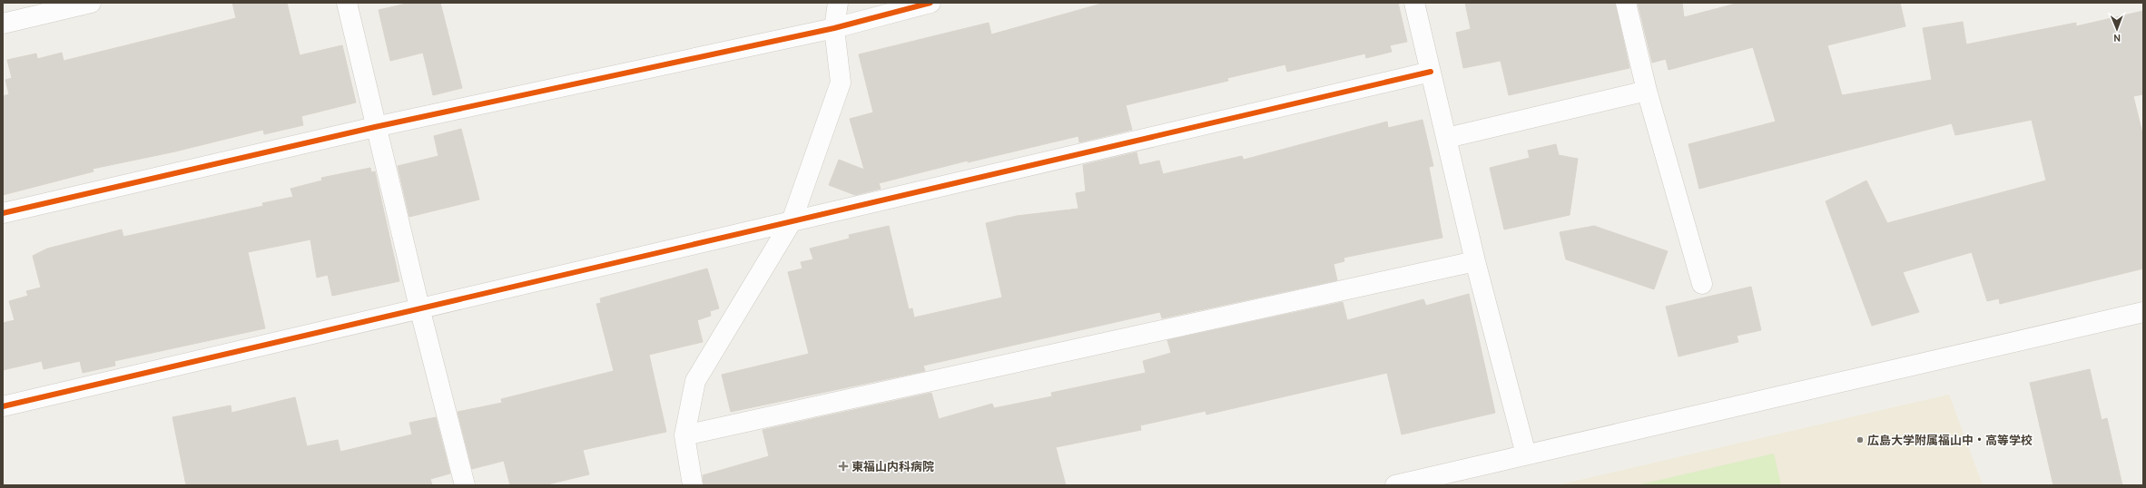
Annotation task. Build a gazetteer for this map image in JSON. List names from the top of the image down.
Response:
{
  "places": {
    "other": ["広島大学附属福山中・高等学校"],
    "health": ["東福山内科病院"]
  },
  "north": "bottom"
}
